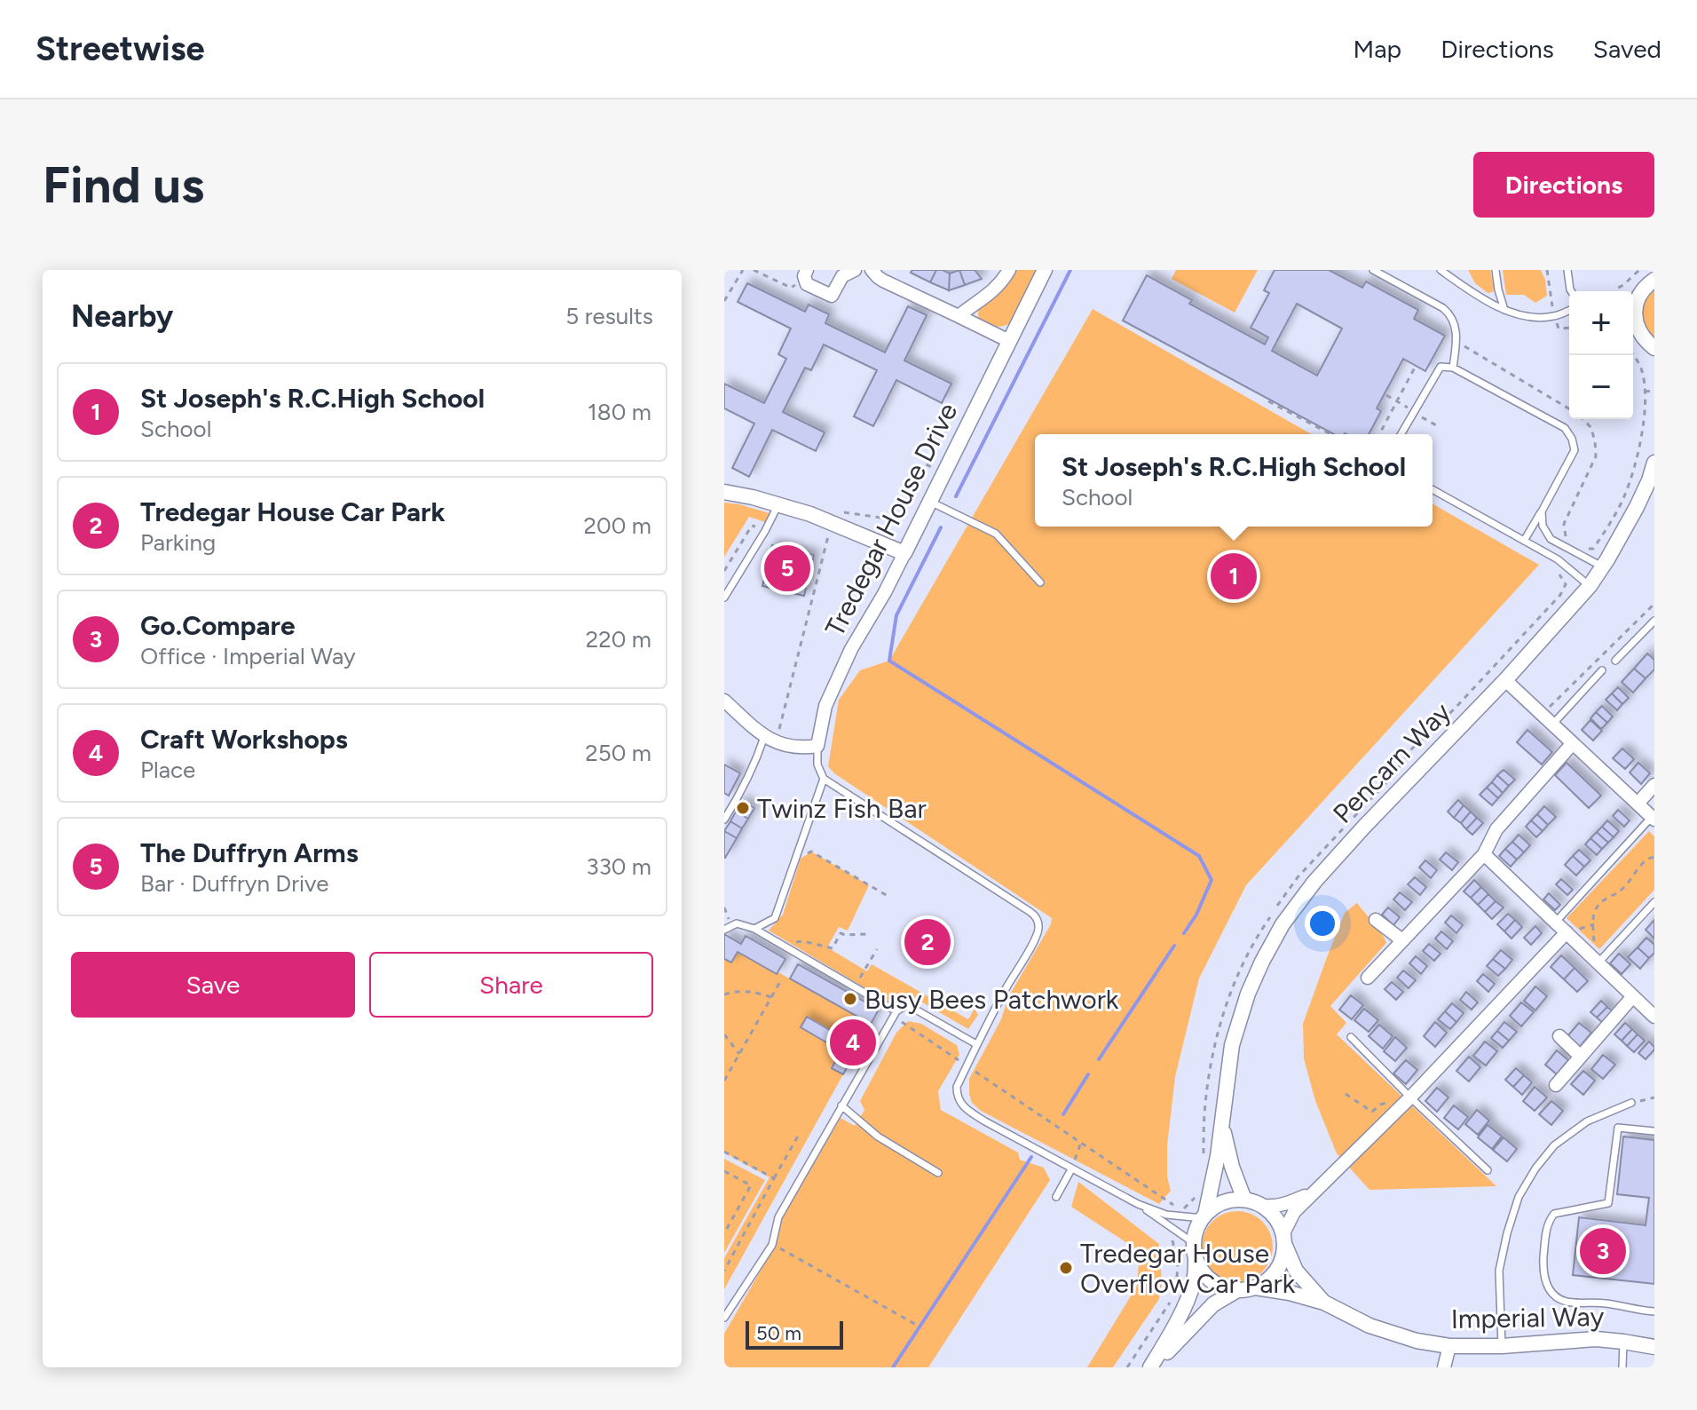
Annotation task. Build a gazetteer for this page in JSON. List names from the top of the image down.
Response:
{
  "streets": {
    "street": ["Tredegar House Drive", "Pencarn Way", "Imperial Way"]
  },
  "crossings": [
    ["Pencarn Way", "Imperial Way"]
  ],
  "places": ["Twinz Fish Bar", "Busy Bees Patchwork", "Tredegar House Overflow Car Park"],
  "scale_bar": "50 m",
  "page": {
    "header": "Streetwise",
    "nav": ["Map", "Directions", "Saved"],
    "buttons": [
      "Directions",
      ["Save", "Share"]
    ],
    "title": "Find us",
    "heading": ["Nearby", "5 results"],
    "map_buttons": ["+", "−"],
    "list": [
      {
        "mark": "1",
        "name": "St Joseph's R.C.High School",
        "note": "School",
        "value": "180 m"
      },
      {
        "mark": "2",
        "name": "Tredegar House Car Park",
        "note": "Parking",
        "value": "200 m"
      },
      {
        "mark": "3",
        "name": "Go.Compare",
        "note": "Office · Imperial Way",
        "value": "220 m"
      },
      {
        "mark": "4",
        "name": "Craft Workshops",
        "note": "Place",
        "value": "250 m"
      },
      {
        "mark": "5",
        "name": "The Duffryn Arms",
        "note": "Bar · Duffryn Drive",
        "value": "330 m"
      }
    ],
    "popup": ["St Joseph's R.C.High School", "School"],
    "pins": [
      "5",
      "1",
      "2",
      "4",
      "3"
    ],
    "scale": "50 m"
  }
}
